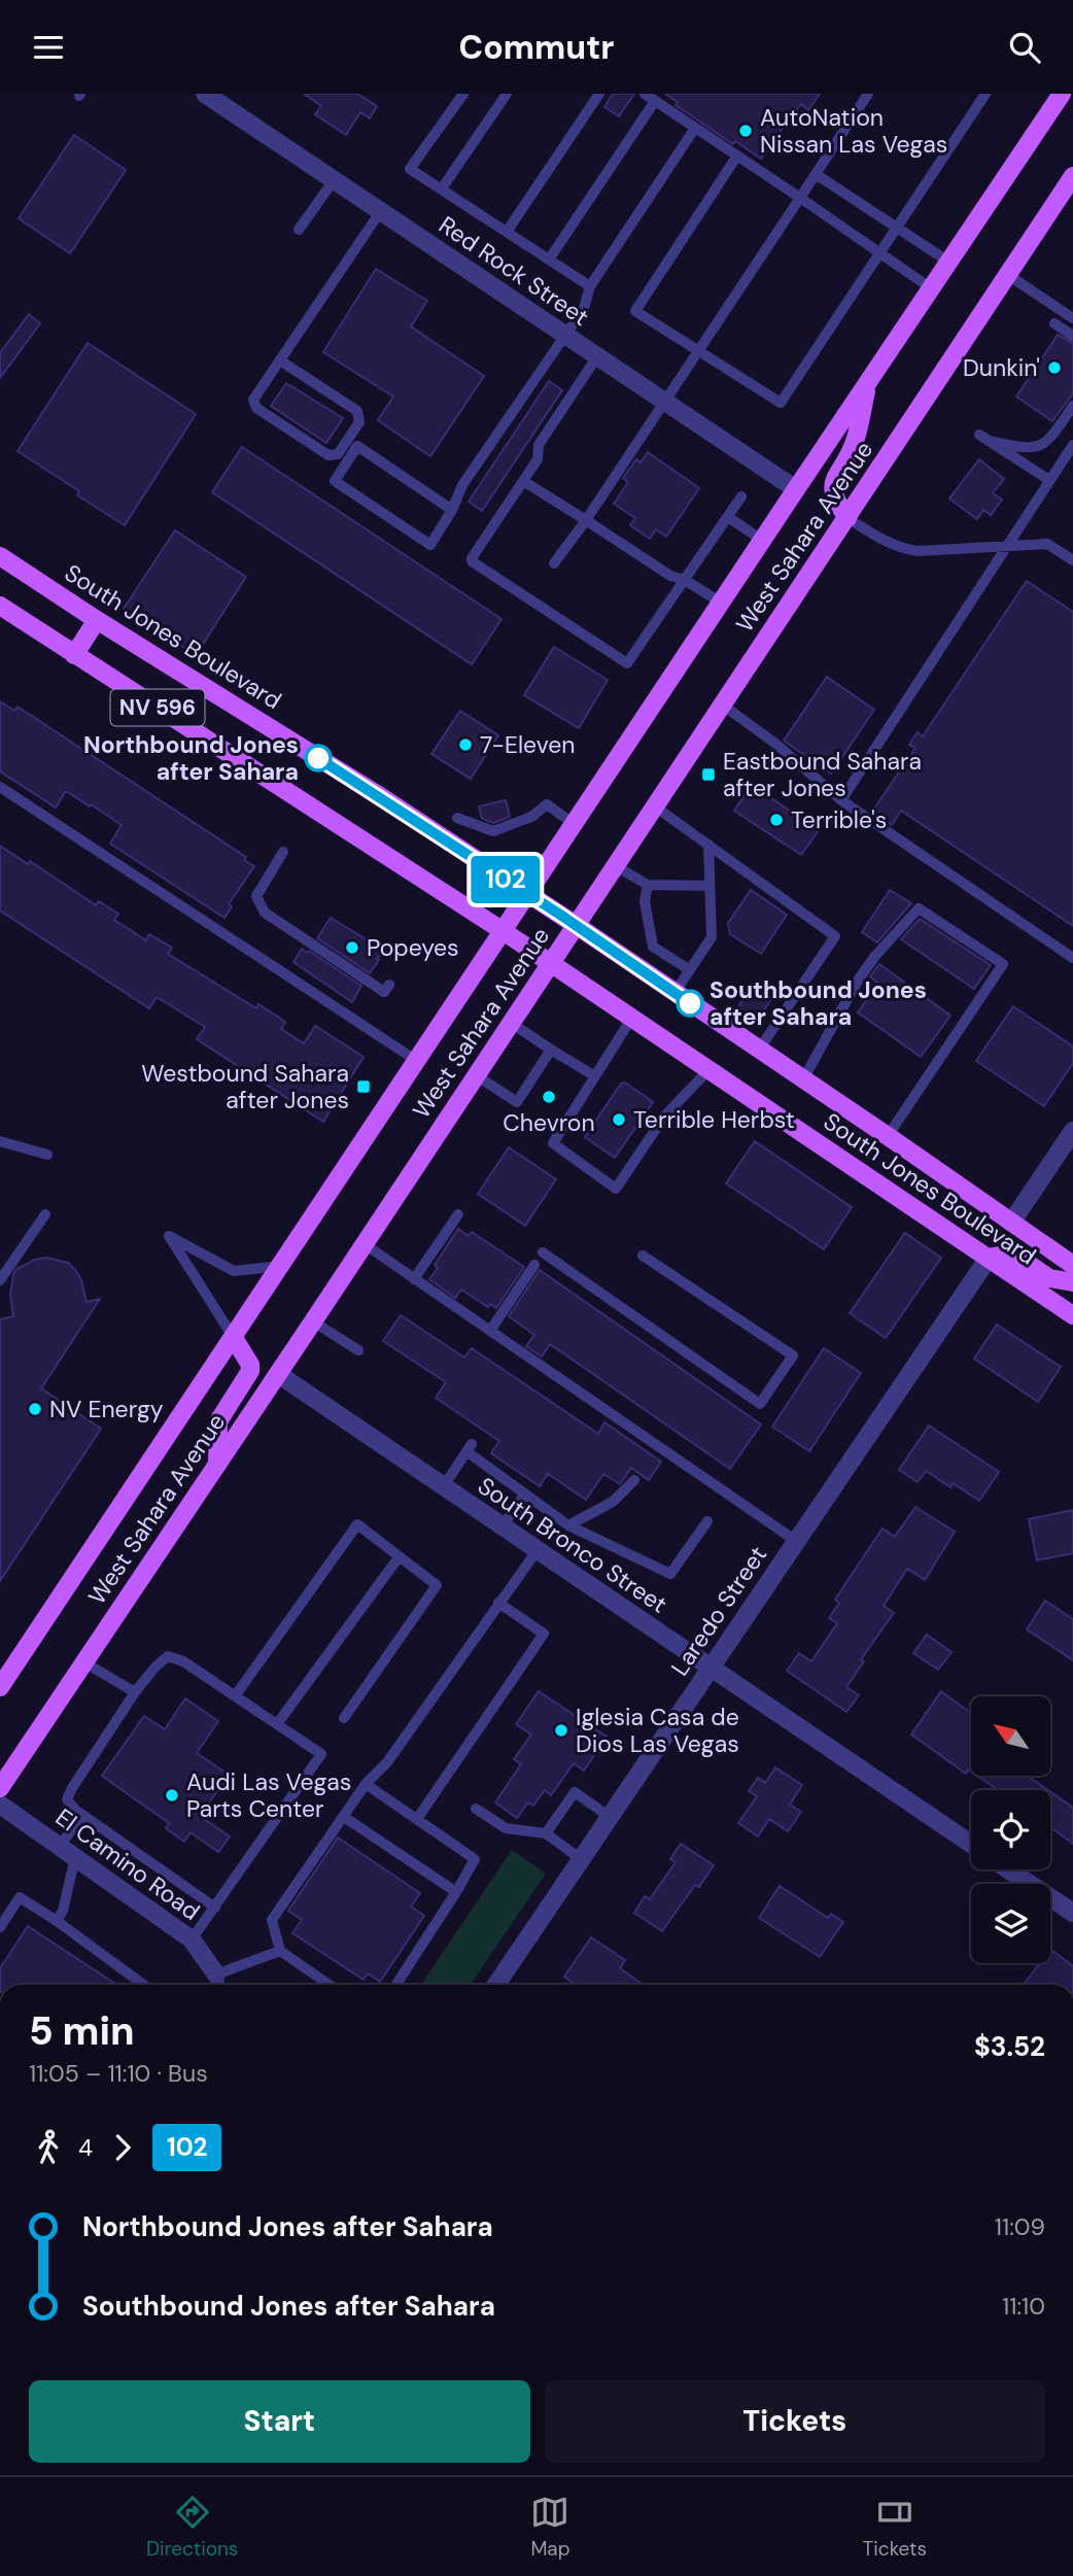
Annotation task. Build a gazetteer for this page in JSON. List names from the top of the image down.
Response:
{
  "streets": {
    "main road": ["West Sahara Avenue", "South Jones Boulevard", "NV 596"],
    "street": [
      "Red Rock Street",
      "South Bronco Street",
      "Laredo Street",
      "El Camino Road"
    ]
  },
  "crossings": [
    ["Red Rock Street", "West Sahara Avenue"],
    ["West Sahara Avenue", "South Jones Boulevard"],
    ["West Sahara Avenue", "South Bronco Street"],
    ["South Jones Boulevard", "Laredo Street"],
    ["South Bronco Street", "Laredo Street"]
  ],
  "places": {
    "other": [
      "AutoNation Nissan Las Vegas",
      "Dunkin'",
      "7-Eleven",
      "Northbound Jones after Sahara",
      "Terrible's",
      "Popeyes",
      "Southbound Jones after Sahara",
      "Chevron",
      "Terrible Herbst",
      "NV Energy",
      "Iglesia Casa de Dios Las Vegas",
      "Audi Las Vegas Parts Center"
    ],
    "transit": ["Eastbound Sahara after Jones", "Westbound Sahara after Jones"]
  },
  "lines": ["bus line 102"],
  "north": "top left",
  "page": {
    "header": "Commutr",
    "on_map": "102",
    "heading": ["5 min", "11:05 – 11:10 · Bus", "$3.52"],
    "legs": ["4", "102"],
    "list": [
      {
        "name": "Northbound Jones after Sahara",
        "value": "11:09"
      },
      {
        "name": "Southbound Jones after Sahara",
        "value": "11:10"
      }
    ],
    "buttons": ["Start", "Tickets"],
    "tabs": ["Directions", "Map", "Tickets"]
  }
}
